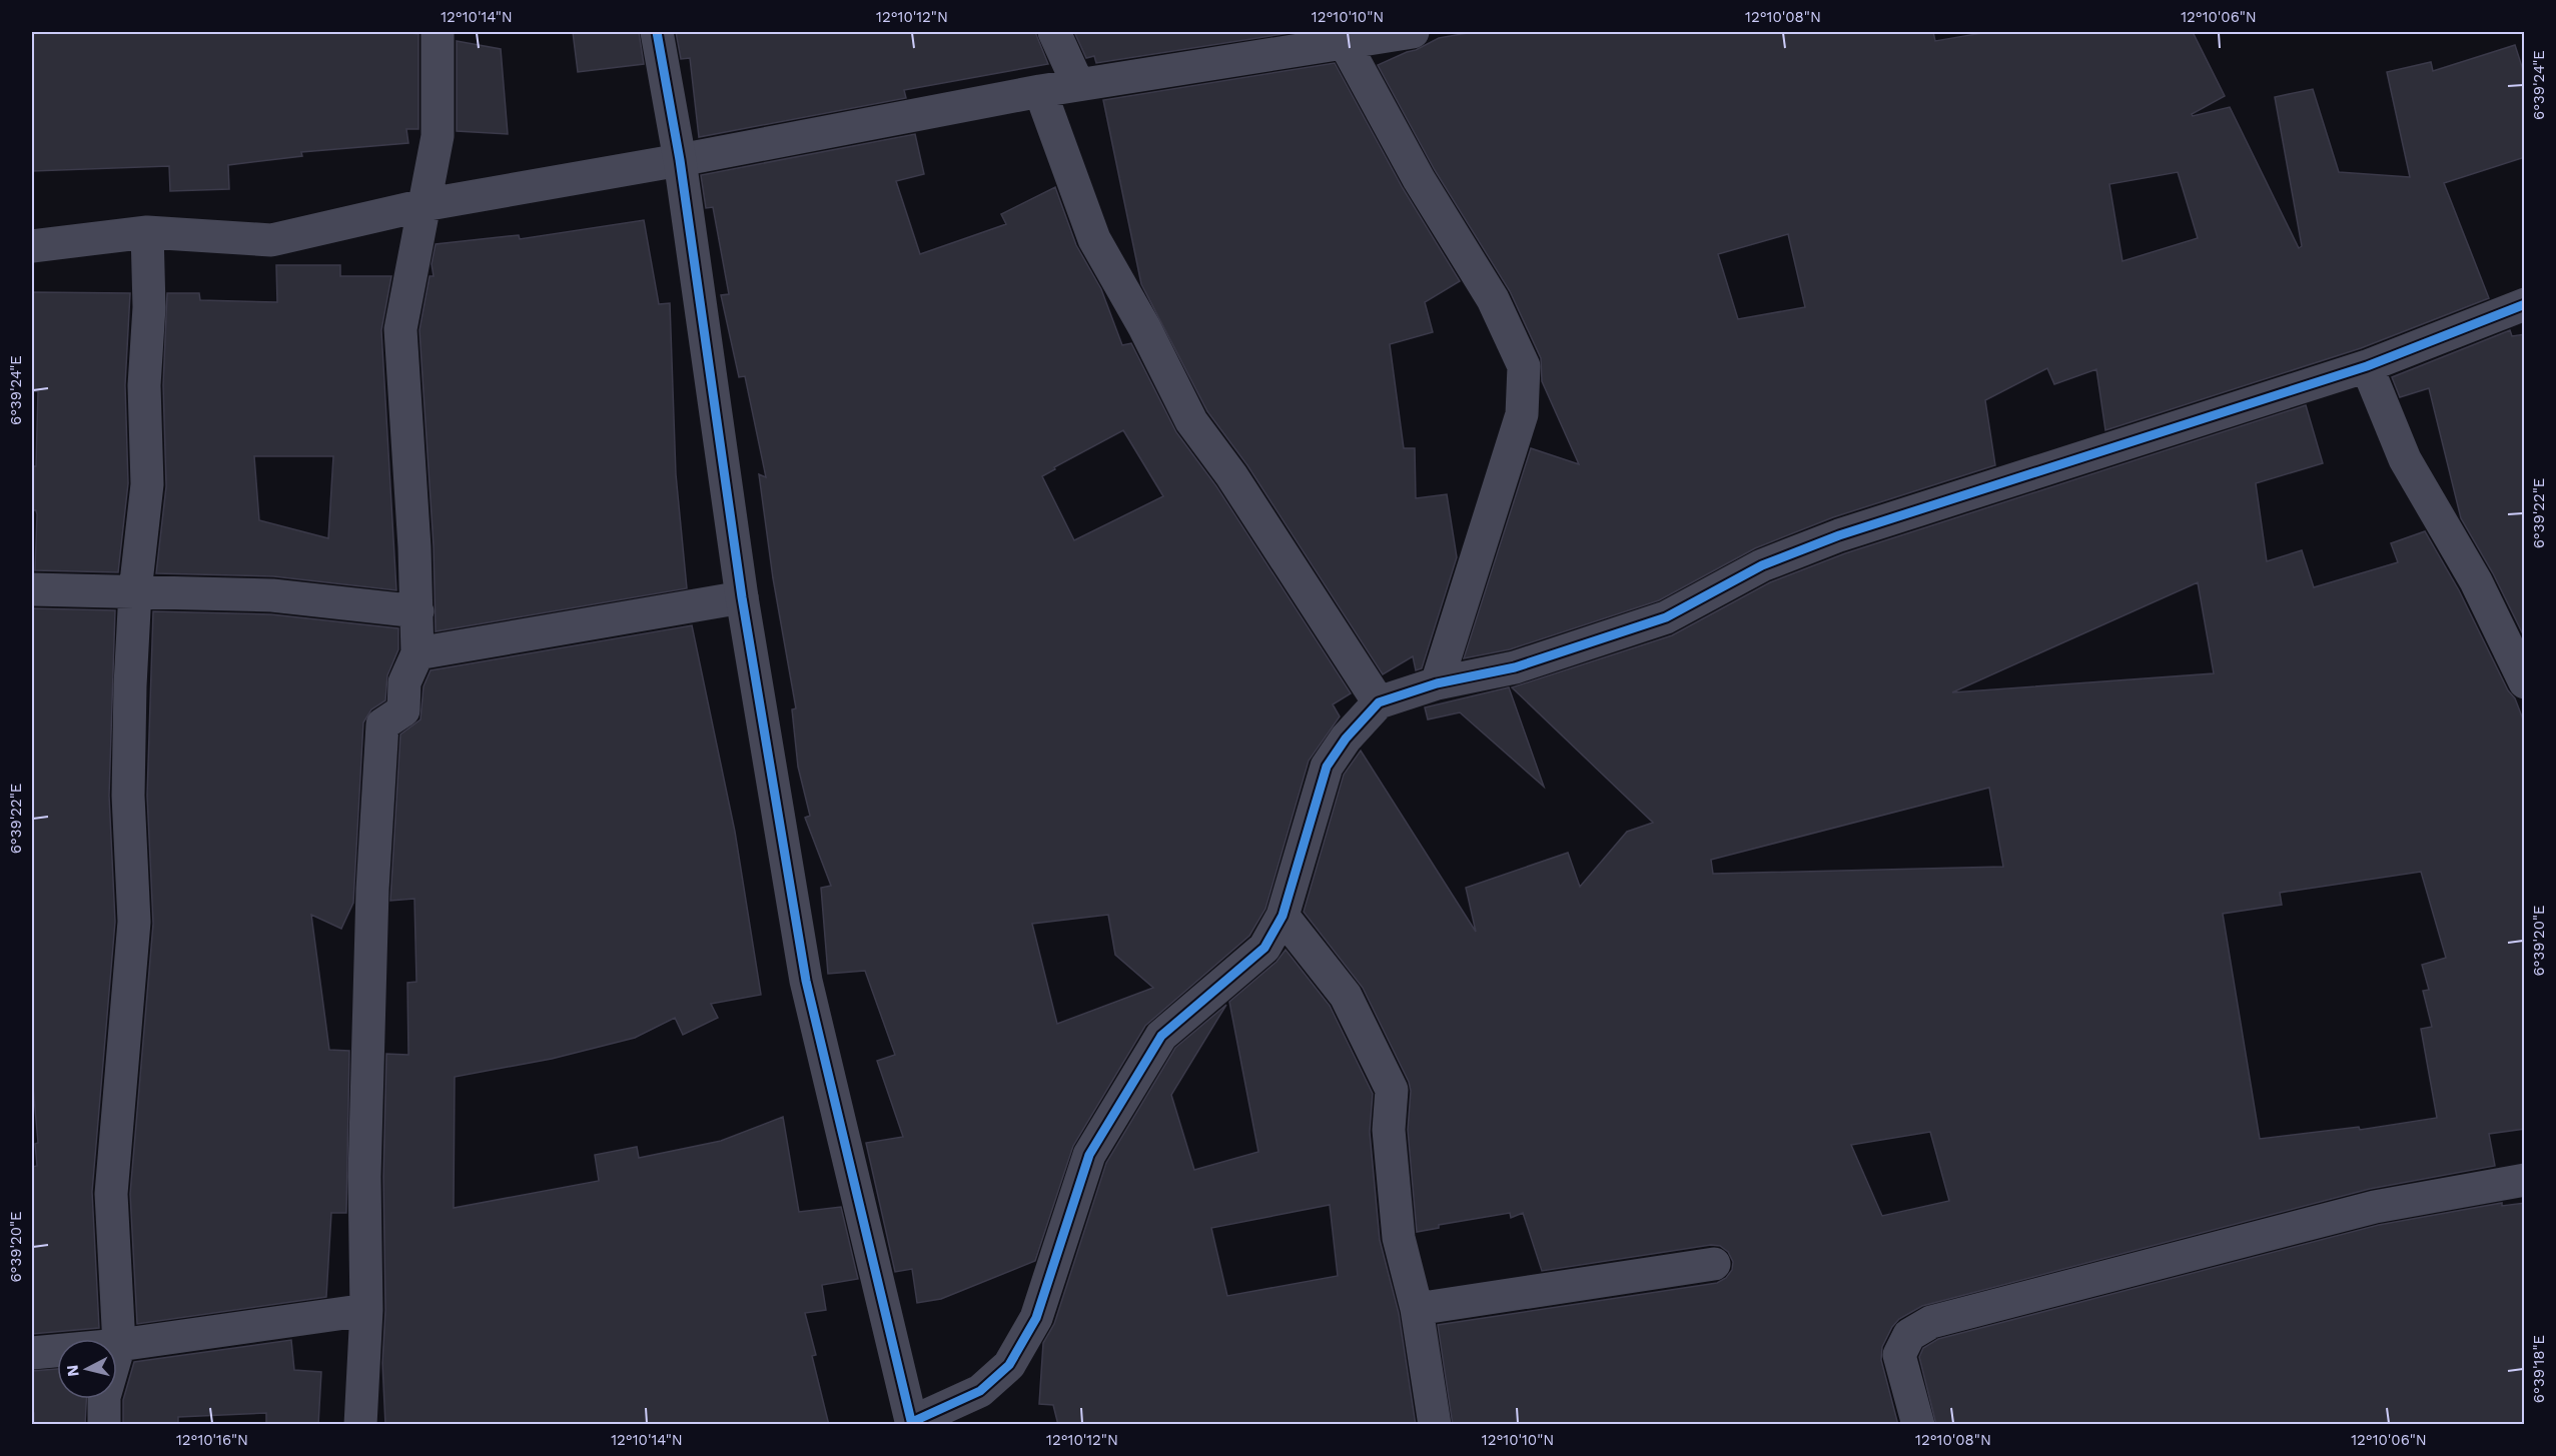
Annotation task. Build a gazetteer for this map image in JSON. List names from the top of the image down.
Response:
{
  "north": "left",
  "coordinates": [
    "12°10'14\"N",
    "12°10'12\"N",
    "12°10'10\"N",
    "12°10'08\"N",
    "12°10'06\"N",
    "6°39'24\"E",
    "6°39'22\"E",
    "6°39'20\"E",
    "6°39'18\"E",
    "12°10'16\"N"
  ]
}
